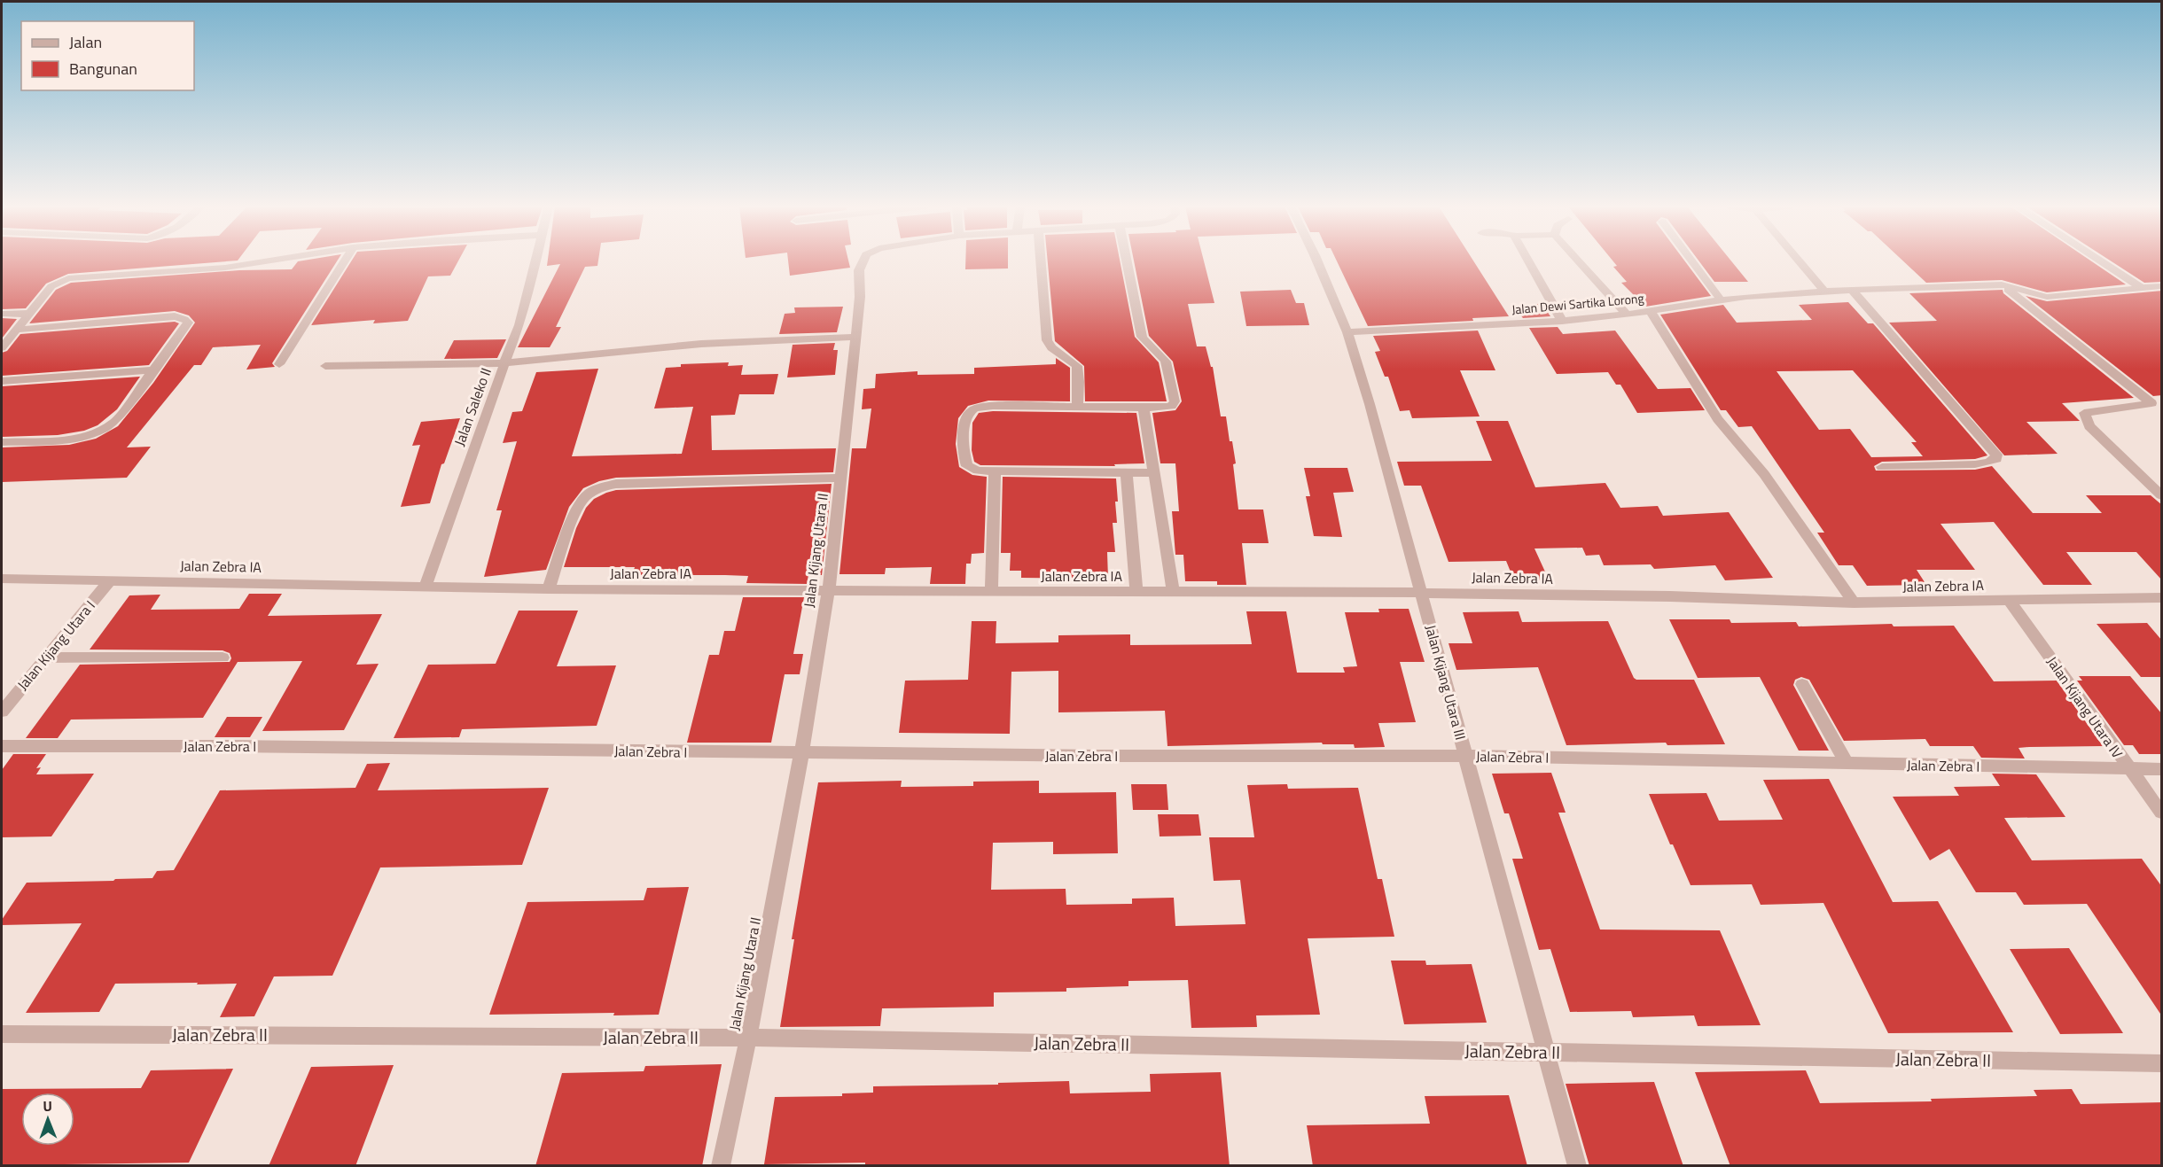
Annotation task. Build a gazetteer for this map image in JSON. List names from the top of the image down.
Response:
{
  "streets": {
    "street": [
      "Jalan Dewi Sartika Lorong",
      "Jalan Saleko II",
      "Jalan Kijang Utara II",
      "Jalan Zebra IA",
      "Jalan Kijang Utara I",
      "Jalan Kijang Utara III",
      "Jalan Kijang Utara IV",
      "Jalan Zebra I",
      "Jalan Zebra II"
    ]
  },
  "crossings": [
    ["Jalan Dewi Sartika Lorong", "Jalan Kijang Utara III"],
    ["Jalan Saleko II", "Jalan Zebra IA"],
    ["Jalan Kijang Utara II", "Jalan Zebra IA"],
    ["Jalan Kijang Utara II", "Jalan Zebra I"],
    ["Jalan Kijang Utara II", "Jalan Zebra II"],
    ["Jalan Zebra IA", "Jalan Kijang Utara I"],
    ["Jalan Zebra IA", "Jalan Kijang Utara III"],
    ["Jalan Zebra IA", "Jalan Kijang Utara IV"],
    ["Jalan Kijang Utara III", "Jalan Zebra I"],
    ["Jalan Kijang Utara III", "Jalan Zebra II"],
    ["Jalan Kijang Utara IV", "Jalan Zebra I"]
  ],
  "legend": ["Jalan", "Bangunan"],
  "north": "top"
}
